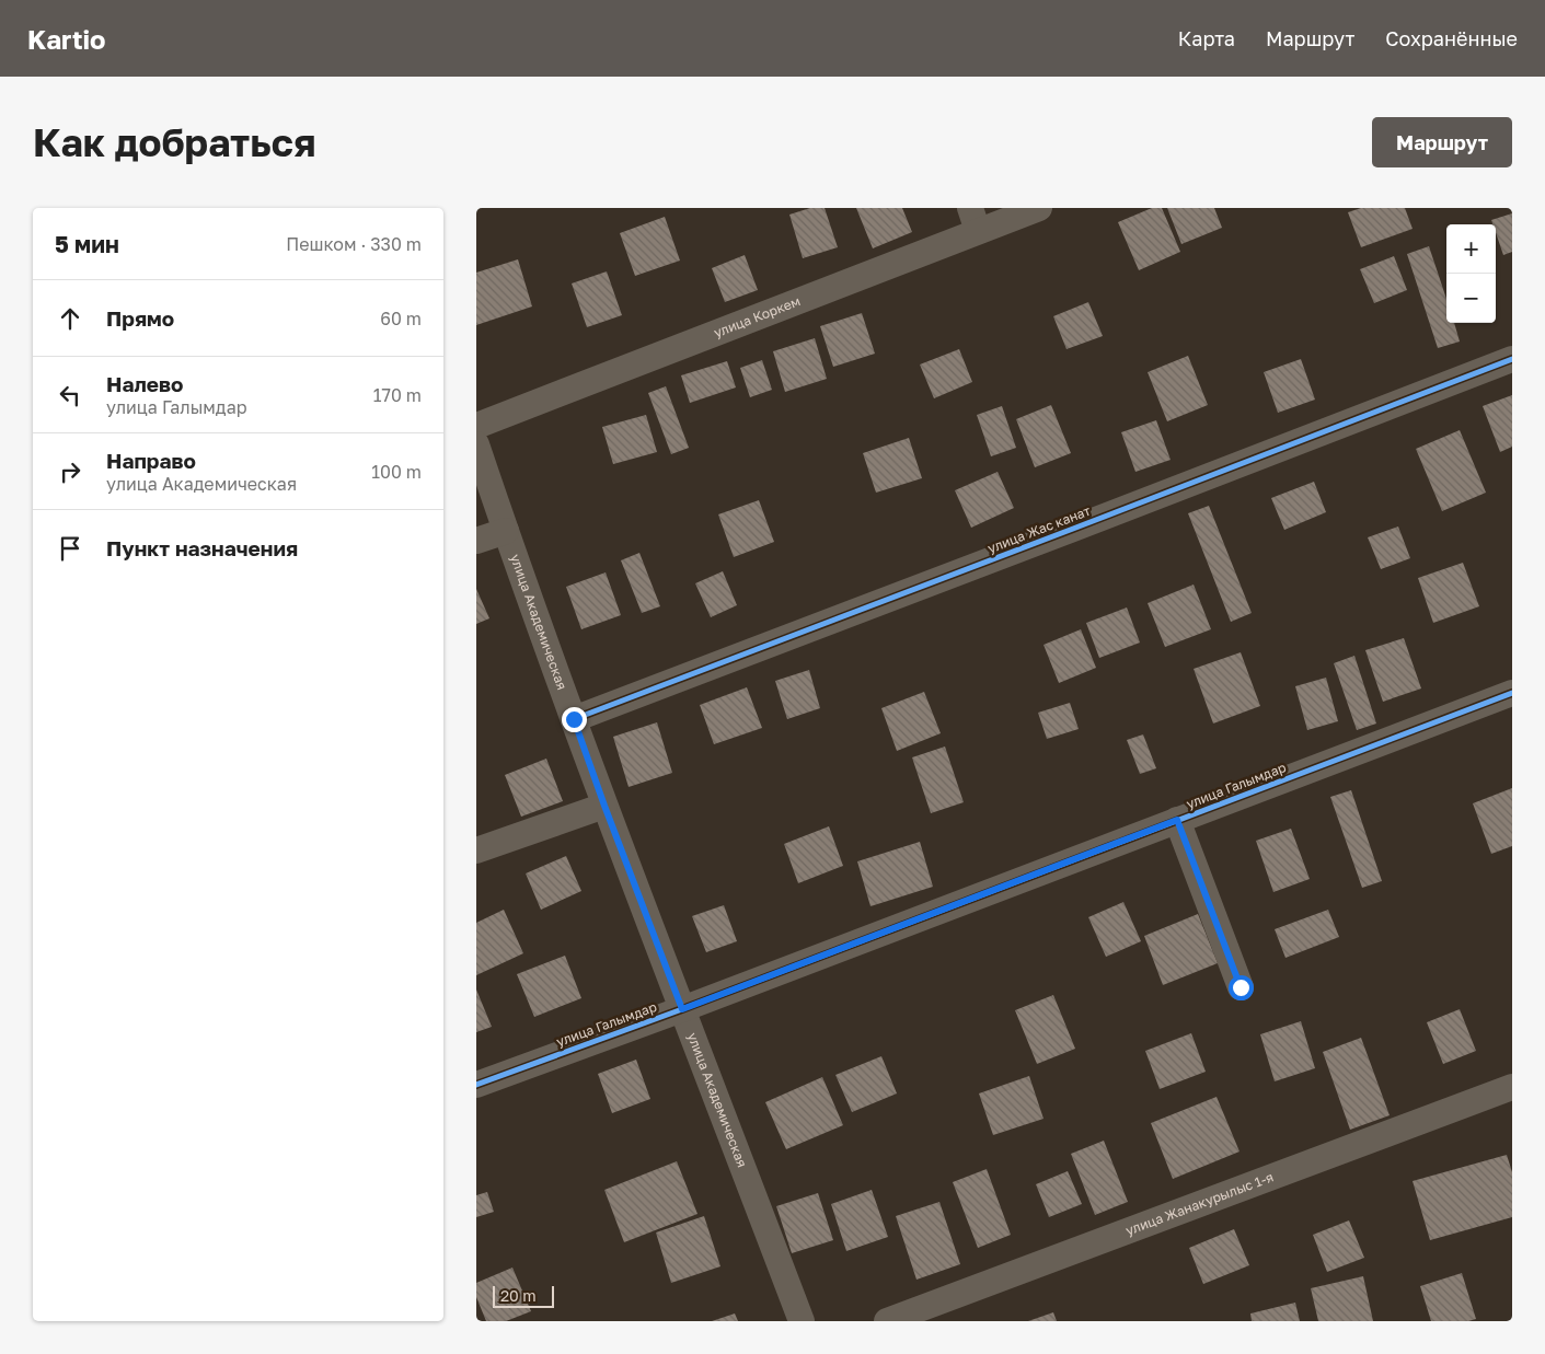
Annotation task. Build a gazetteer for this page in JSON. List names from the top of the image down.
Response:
{
  "streets": {
    "street": [
      "улица Коркем",
      "улица Жас канат",
      "улица Академическая",
      "улица Галымдар",
      "улица Жанакурылыс 1-я"
    ]
  },
  "crossings": [
    ["улица Жас канат", "улица Академическая"],
    ["улица Академическая", "улица Галымдар"]
  ],
  "scale_bar": "20 m",
  "page": {
    "header": "Kartio",
    "nav": ["Карта", "Маршрут", "Сохранённые"],
    "buttons": "Маршрут",
    "title": "Как добраться",
    "heading": ["5 мин", "Пешком · 330 m"],
    "map_buttons": ["+", "−"],
    "list": [
      ["Прямо", "60 m"],
      ["Налево", "улица Галымдар", "170 m"],
      ["Направо", "улица Академическая", "100 m"],
      "Пункт назначения"
    ],
    "scale": "20 m"
  }
}
